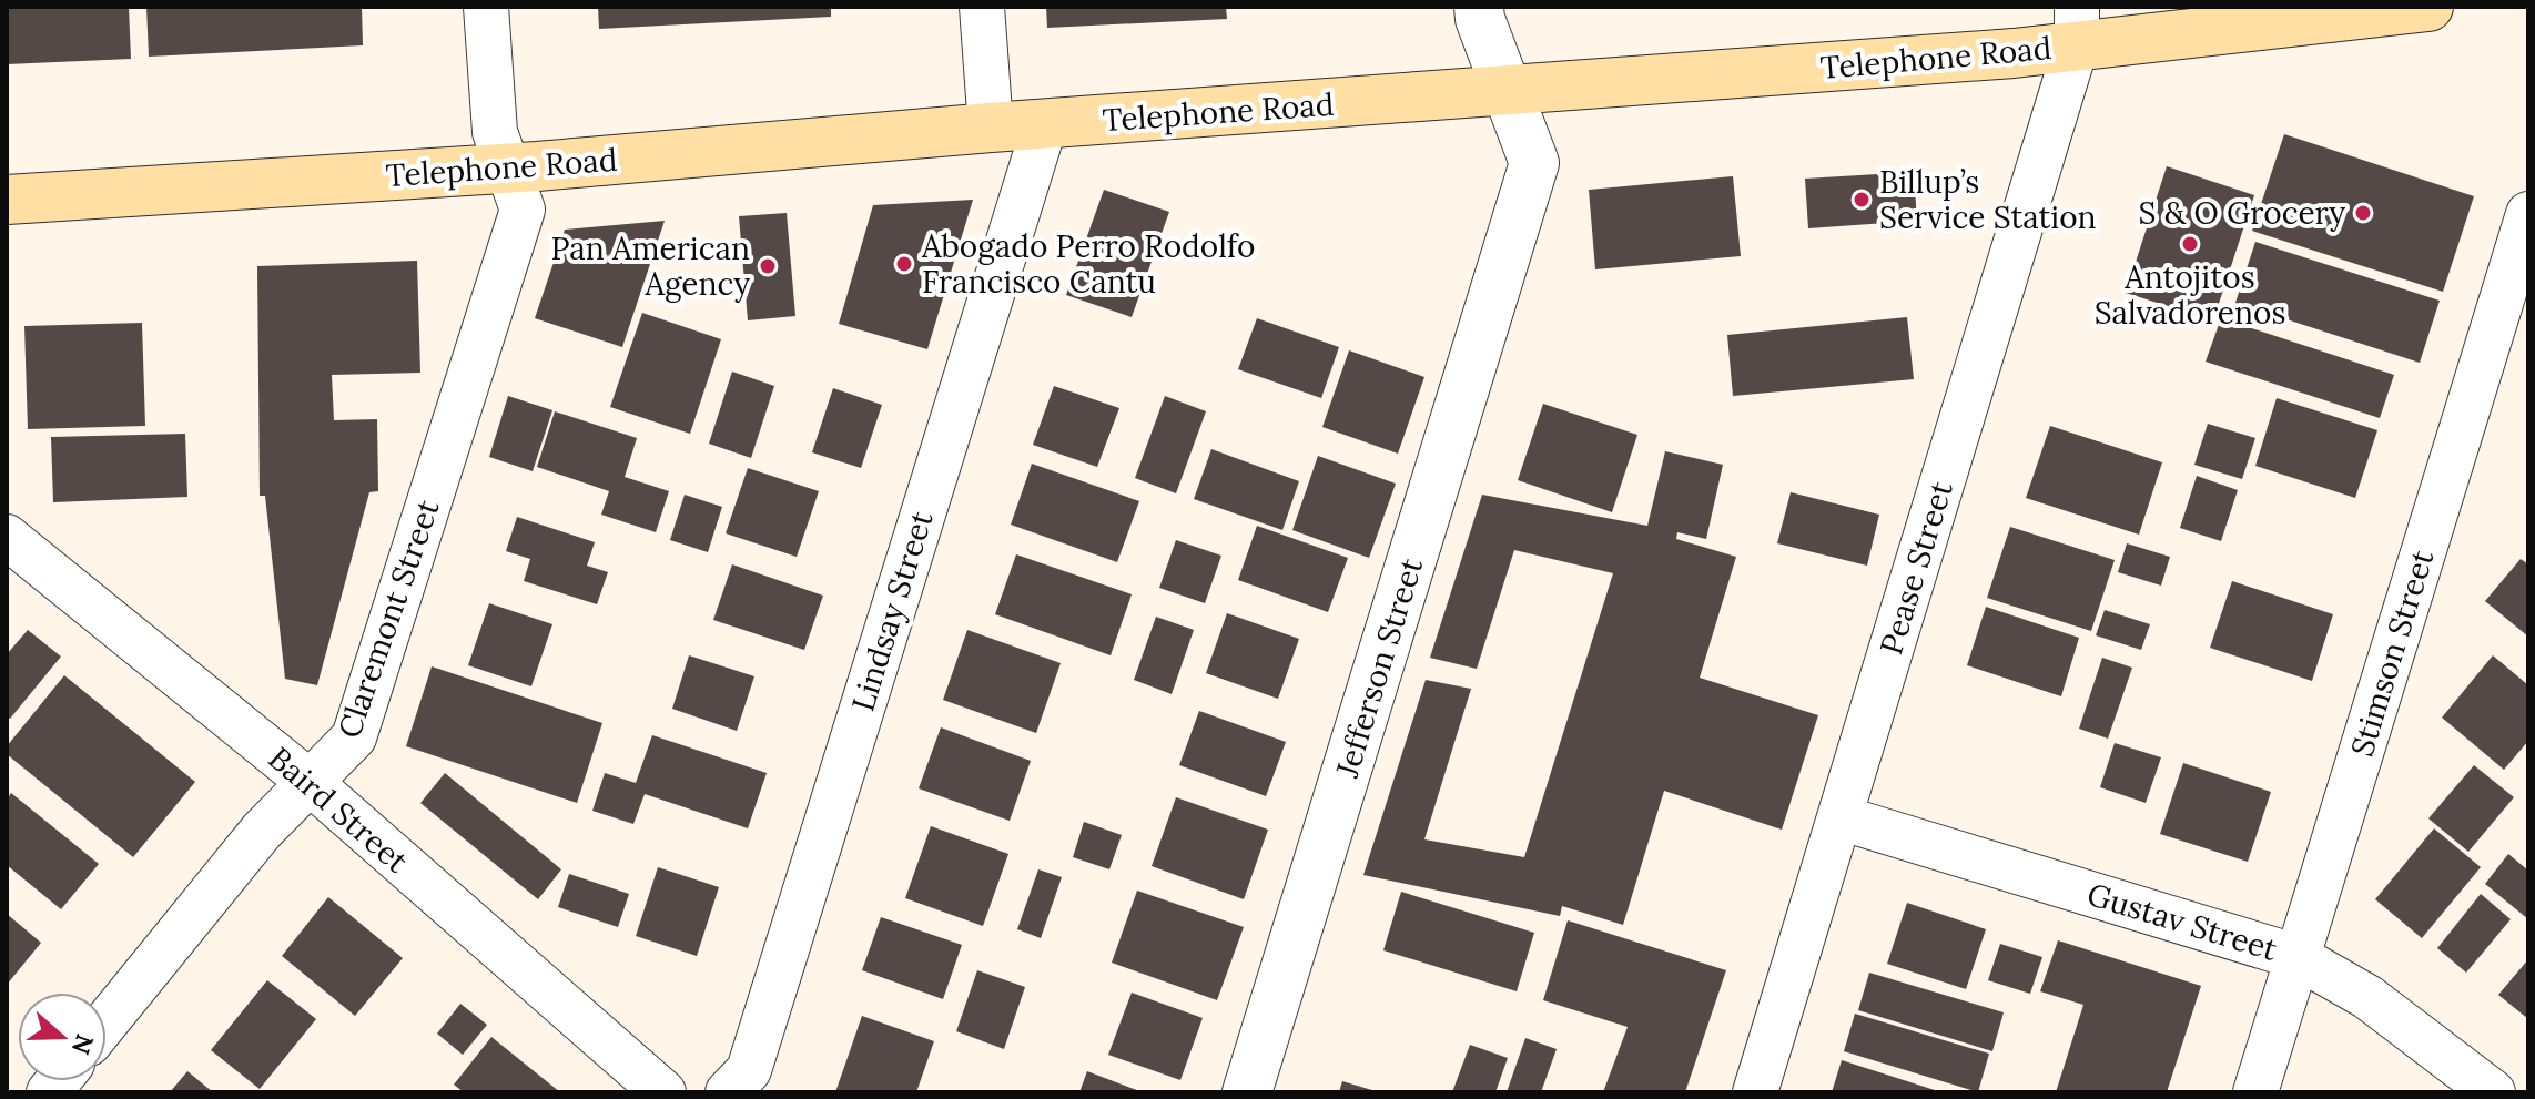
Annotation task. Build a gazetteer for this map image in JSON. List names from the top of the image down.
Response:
{
  "streets": {
    "main road": ["Telephone Road"],
    "street": [
      "Pease Street",
      "Lindsay Street",
      "Claremont Street",
      "Stimson Street",
      "Jefferson Street",
      "Baird Street",
      "Gustav Street"
    ]
  },
  "crossings": [
    ["Telephone Road", "Pease Street"],
    ["Telephone Road", "Lindsay Street"],
    ["Telephone Road", "Claremont Street"],
    ["Telephone Road", "Jefferson Street"],
    ["Pease Street", "Gustav Street"],
    ["Claremont Street", "Baird Street"],
    ["Stimson Street", "Gustav Street"]
  ],
  "places": [
    "Billup’s Service Station",
    "S & O Grocery",
    "Antojitos Salvadorenos",
    "Abogado Perro Rodolfo Francisco Cantu",
    "Pan American Agency"
  ],
  "north": "right"
}
